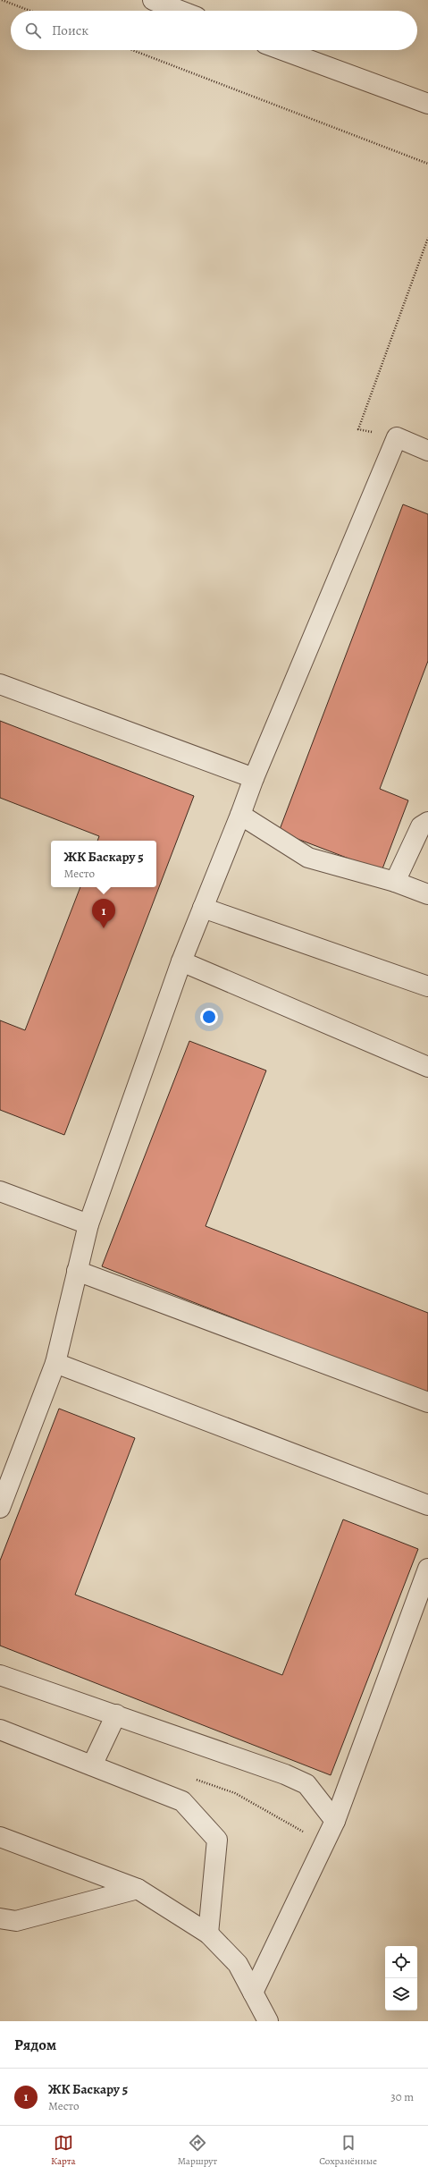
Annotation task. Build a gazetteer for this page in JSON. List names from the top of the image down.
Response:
{
  "page": {
    "search": "Поиск",
    "popup": ["ЖК Баскару 5", "Место"],
    "pins": "1",
    "heading": "Рядом",
    "list": [
      {
        "mark": "1",
        "name": "ЖК Баскару 5",
        "note": "Место",
        "value": "30 m"
      }
    ],
    "nav": ["Карта", "Маршрут", "Сохранённые"]
  }
}
